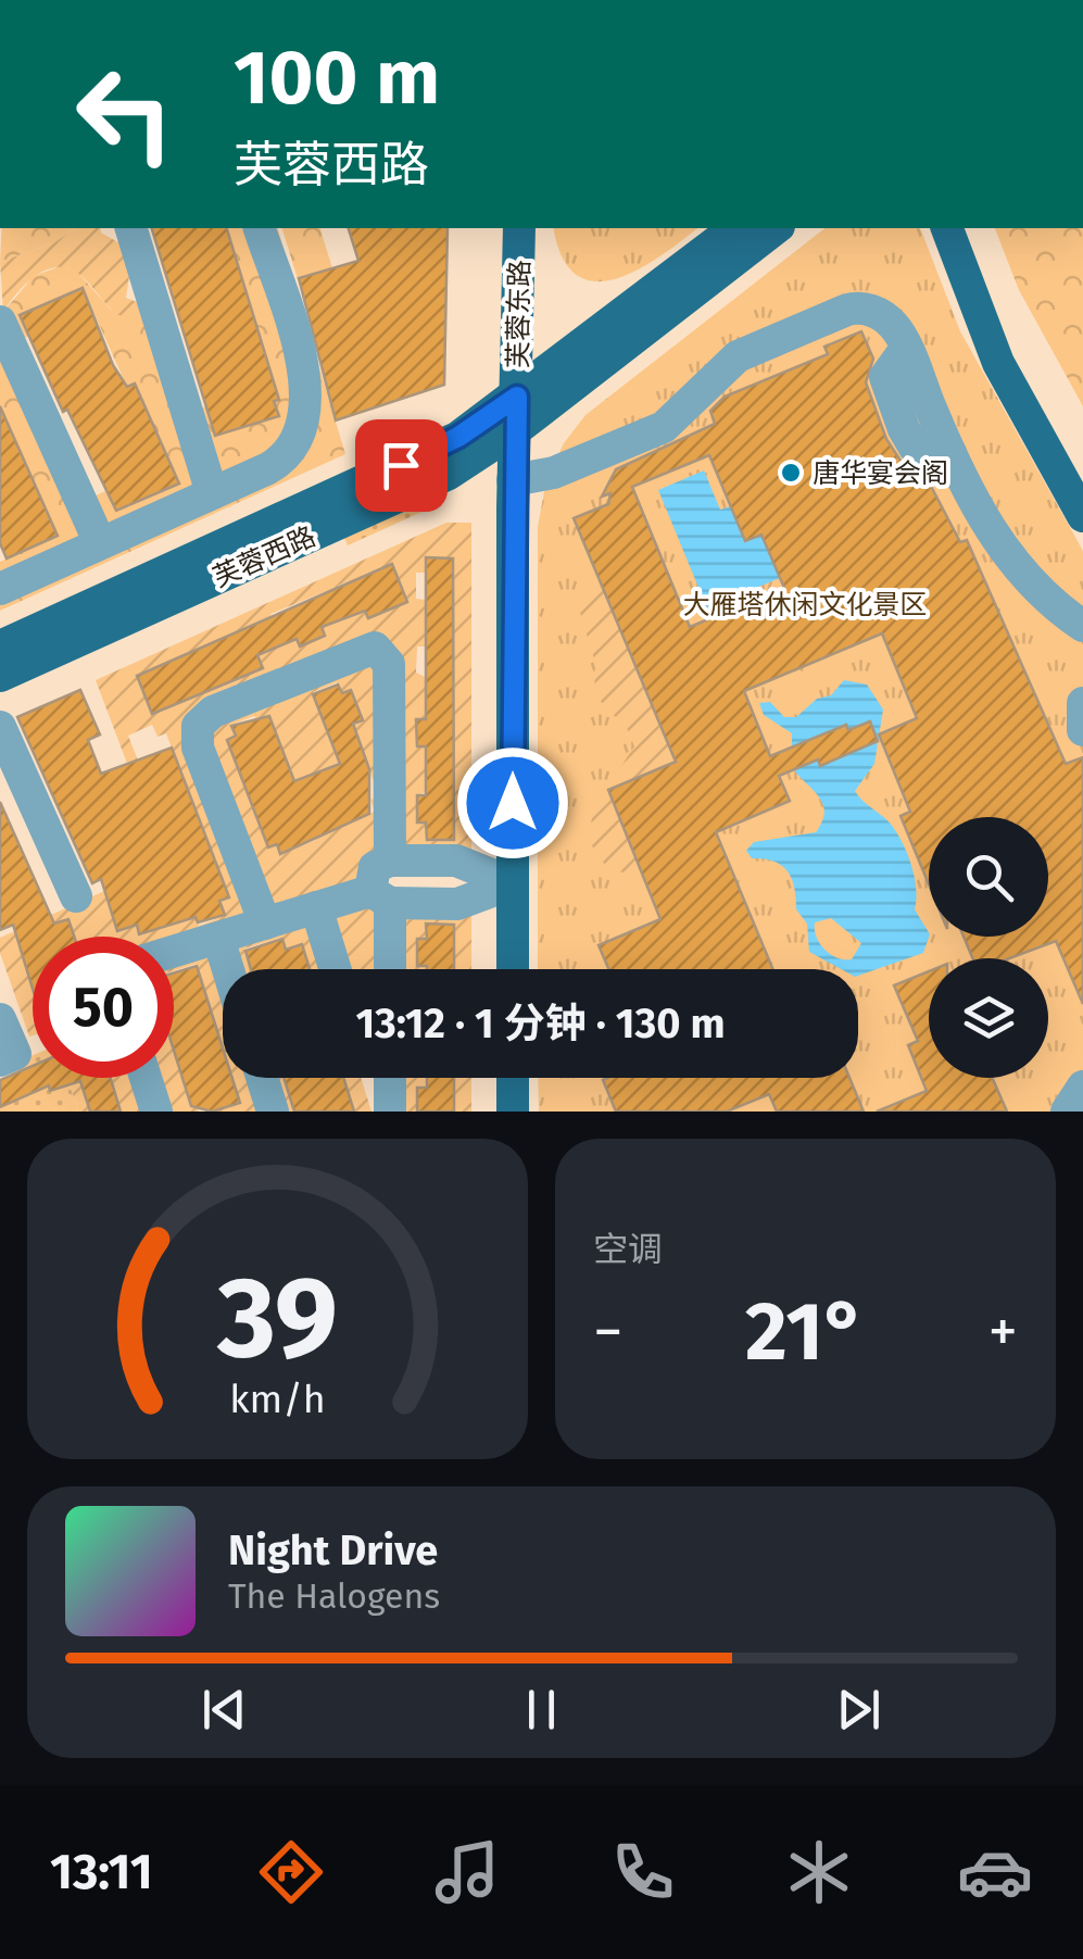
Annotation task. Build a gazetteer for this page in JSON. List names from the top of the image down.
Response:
{
  "streets": {
    "main road": ["芙蓉东路", "芙蓉西路"]
  },
  "crossings": [
    ["芙蓉东路", "芙蓉西路"]
  ],
  "parks": ["大雁塔休闲文化景区"],
  "places": ["唐华宴会阁"],
  "page": {
    "turn": ["100 m", "芙蓉西路"],
    "limit": "50",
    "trip": "13:12 · 1 分钟 · 130 m",
    "tile": "空调",
    "heat": ["−", "21°", "+"],
    "song": ["Night Drive", "The Halogens"],
    "tabs": "13:11",
    "gauge": ["39", "km/h"]
  }
}
